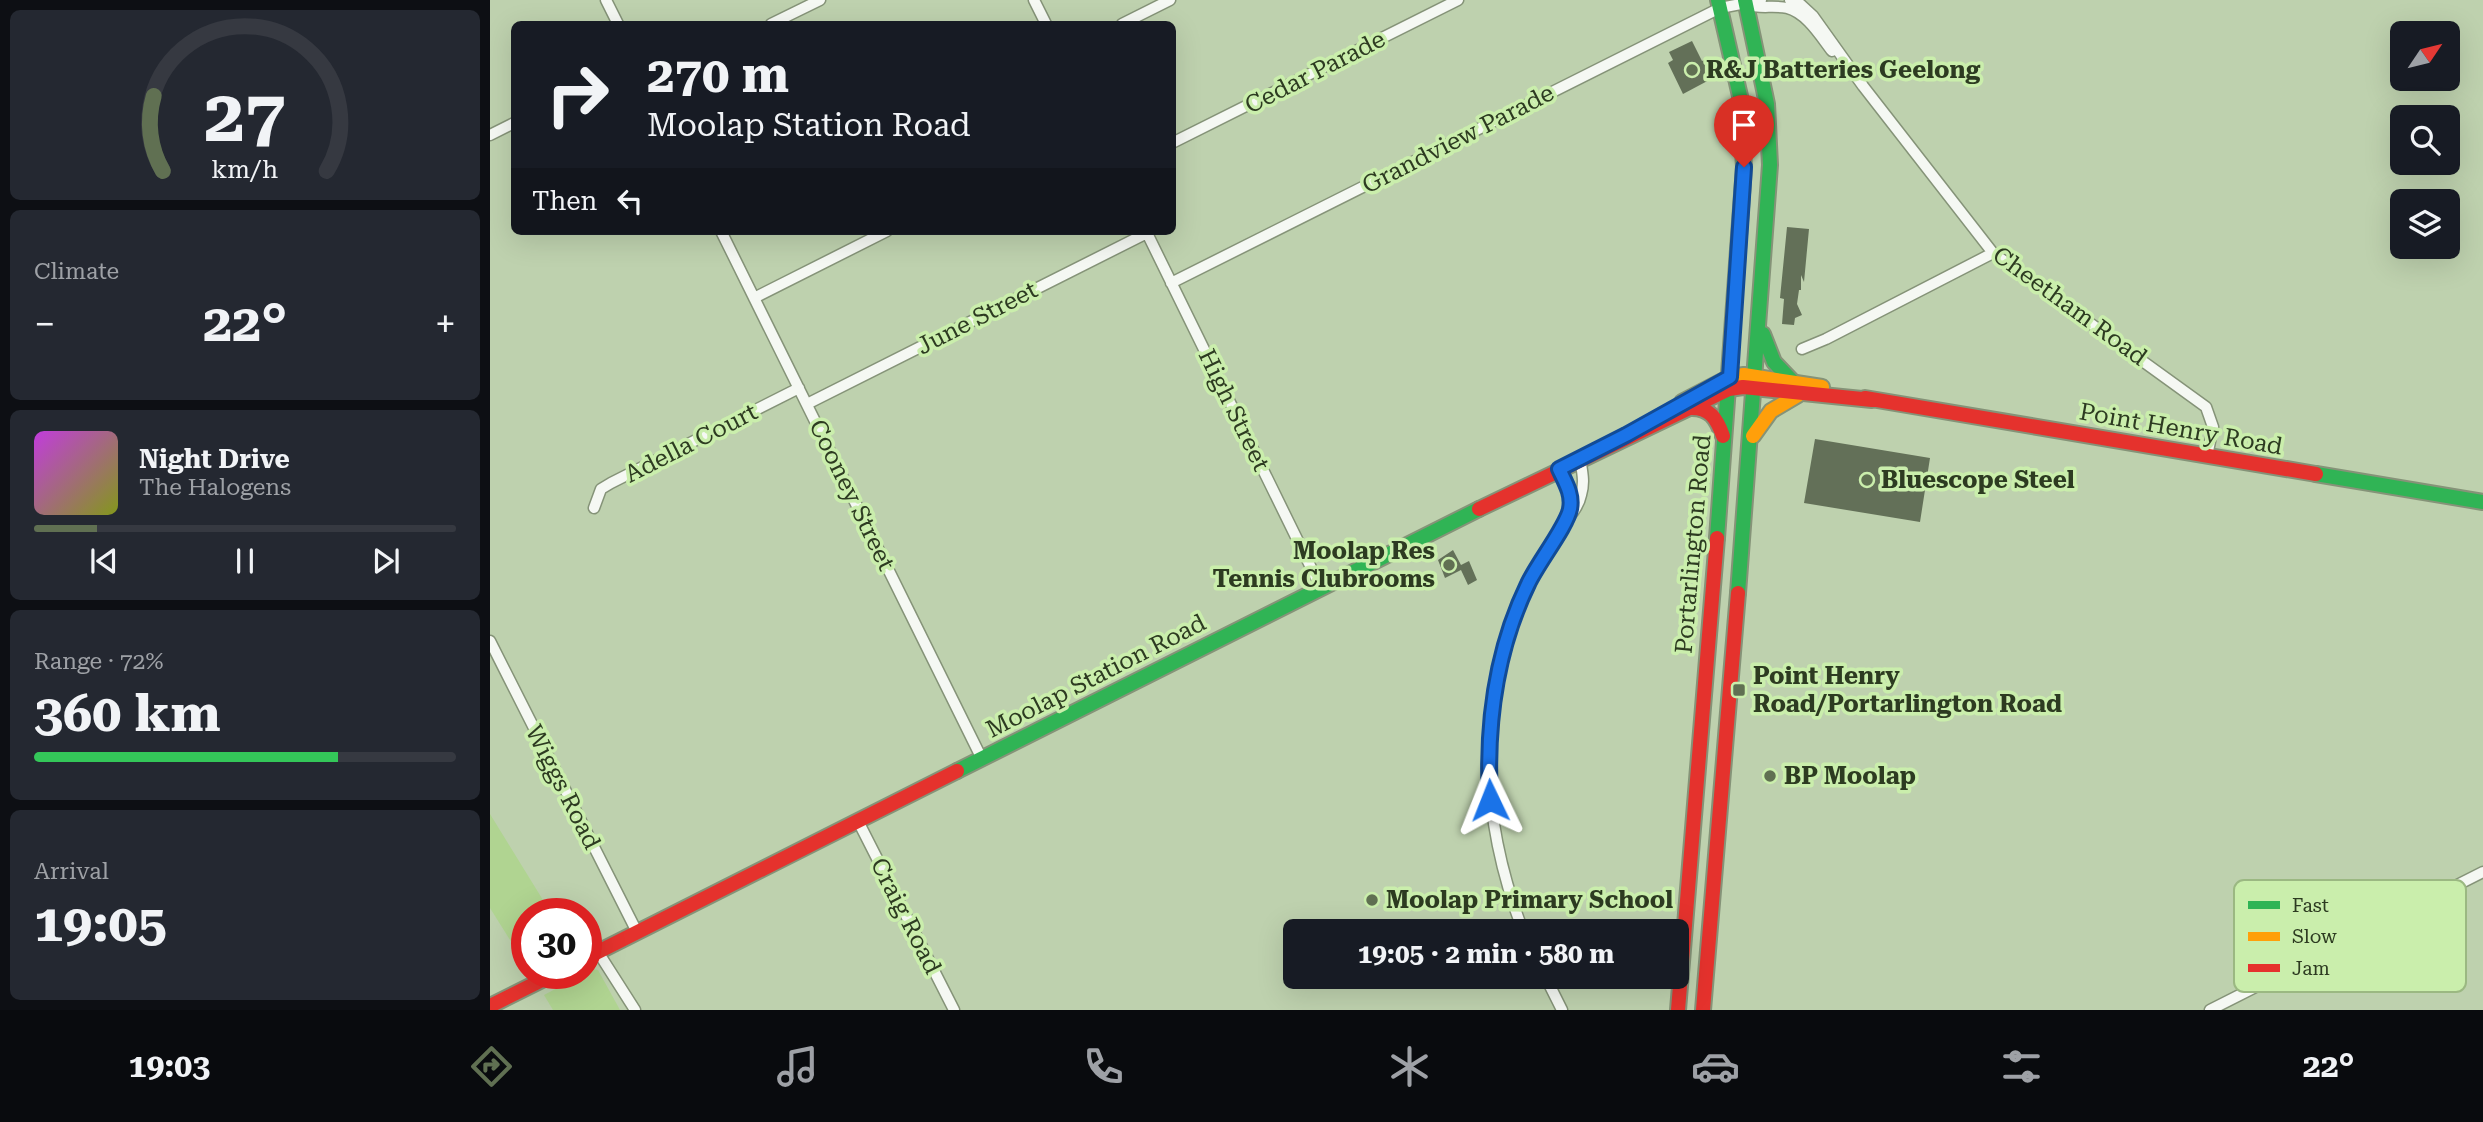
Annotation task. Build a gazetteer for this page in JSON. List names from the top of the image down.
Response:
{
  "streets": {
    "street": [
      "Cedar Parade",
      "Grandview Parade",
      "Cheetham Road",
      "June Street",
      "High Street",
      "Point Henry Road",
      "Adella Court",
      "Cooney Street",
      "Portarlington Road",
      "Moolap Station Road",
      "Wiggs Road",
      "Craig Road"
    ]
  },
  "crossings": [
    ["Grandview Parade", "Cheetham Road"],
    ["Grandview Parade", "High Street"],
    ["Grandview Parade", "Portarlington Road"],
    ["Cheetham Road", "Point Henry Road"],
    ["Cheetham Road", "Portarlington Road"],
    ["June Street", "Cooney Street"],
    ["High Street", "Moolap Station Road"],
    ["Point Henry Road", "Portarlington Road"],
    ["Point Henry Road", "Moolap Station Road"],
    ["Adella Court", "Cooney Street"],
    ["Cooney Street", "Moolap Station Road"],
    ["Portarlington Road", "Moolap Station Road"],
    ["Moolap Station Road", "Wiggs Road"],
    ["Moolap Station Road", "Craig Road"]
  ],
  "places": {
    "other": [
      "R&J Batteries Geelong",
      "Bluescope Steel",
      "Moolap Res Tennis Clubrooms",
      "BP Moolap",
      "Moolap Primary School"
    ],
    "transit": ["Point Henry Road/Portarlington Road"]
  },
  "legend": ["Fast", "Slow", "Jam"],
  "north": "top right",
  "page": {
    "turn": ["270 m", "Moolap Station Road"],
    "then": "Then",
    "tile": [
      "Climate",
      ["Range · 72%", "360 km"],
      ["Arrival", "19:05"]
    ],
    "heat": ["−", "22°", "+"],
    "song": ["Night Drive", "The Halogens"],
    "limit": "30",
    "trip": "19:05 · 2 min · 580 m",
    "tabs": ["19:03", "22°"],
    "gauge": ["27", "km/h"]
  }
}
